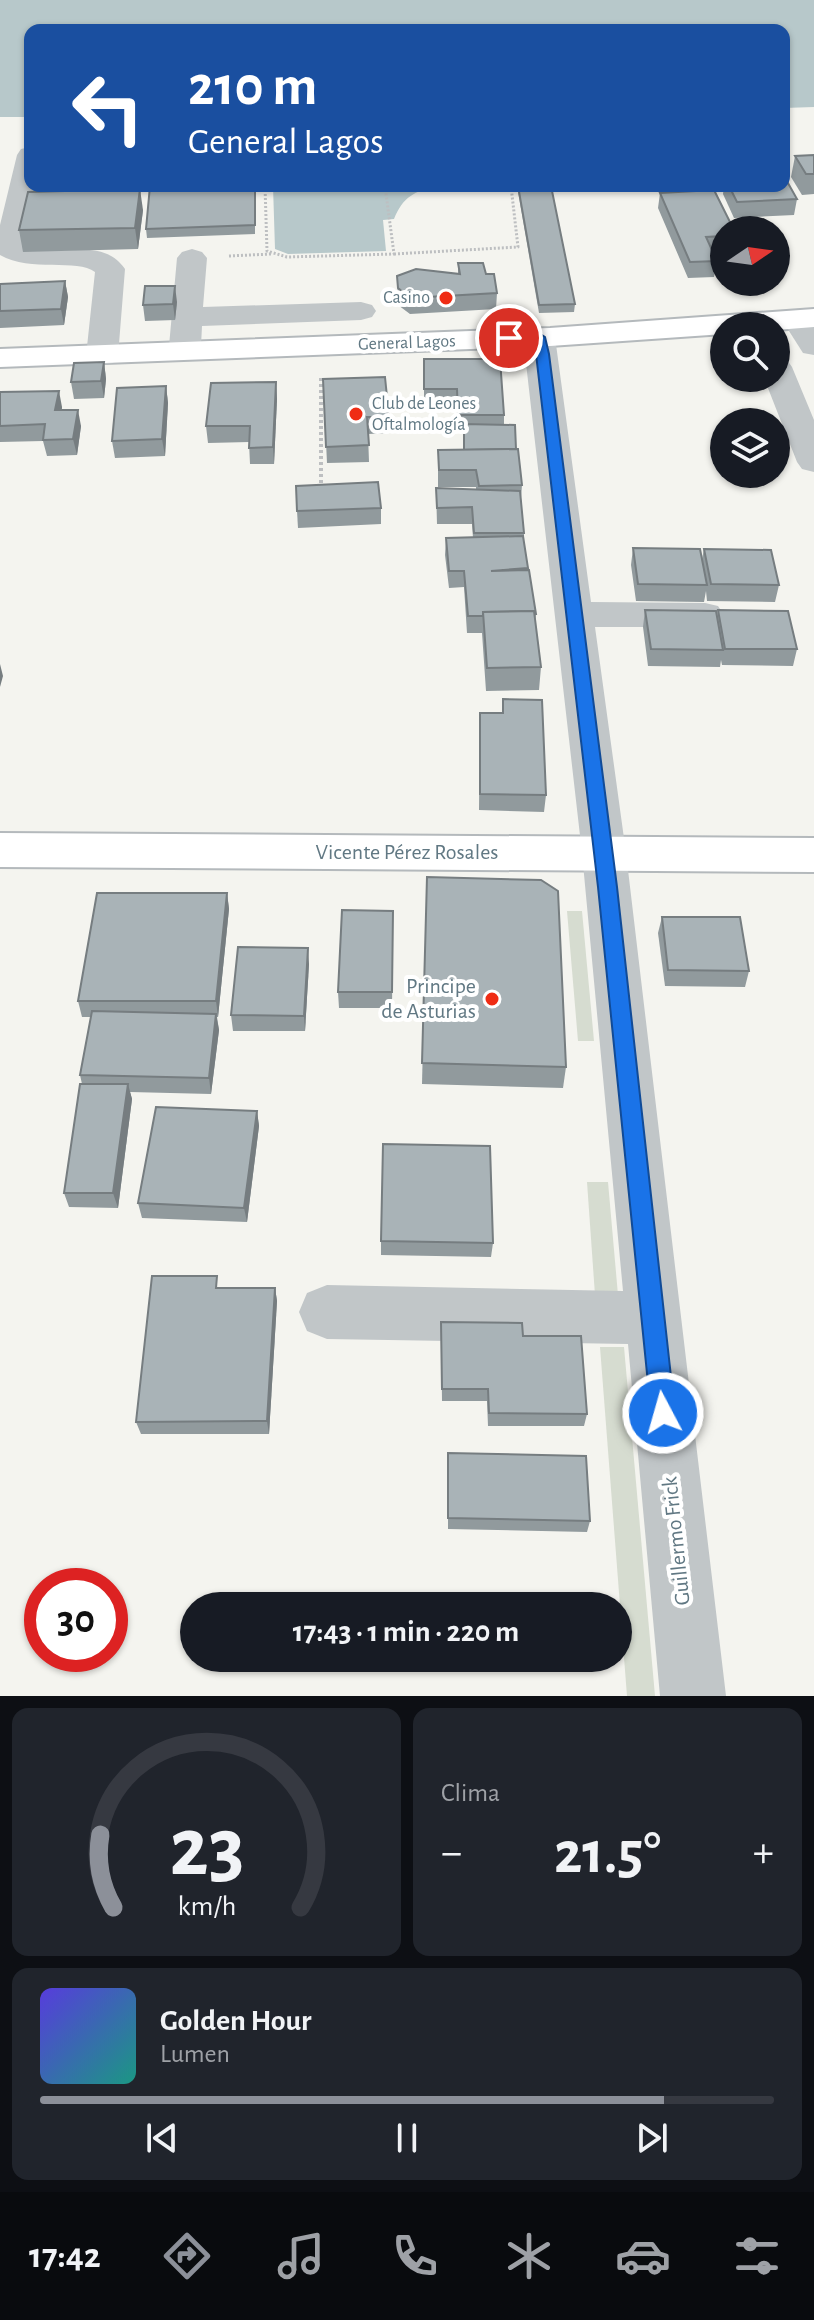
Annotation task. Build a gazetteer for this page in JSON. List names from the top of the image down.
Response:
{
  "streets": {
    "main road": ["General Lagos", "Vicente Pérez Rosales"],
    "street": ["Guillermo Frick"]
  },
  "crossings": [
    ["General Lagos", "Guillermo Frick"],
    ["Vicente Pérez Rosales", "Guillermo Frick"]
  ],
  "places": ["Casino", "Club de Leones Oftalmología", "Principe de Asturias"],
  "north": "right",
  "page": {
    "turn": ["210 m", "General Lagos"],
    "limit": "30",
    "trip": "17:43 · 1 min · 220 m",
    "tile": "Clima",
    "heat": ["−", "21.5°", "+"],
    "song": ["Golden Hour", "Lumen"],
    "tabs": "17:42",
    "gauge": ["23", "km/h"]
  }
}
